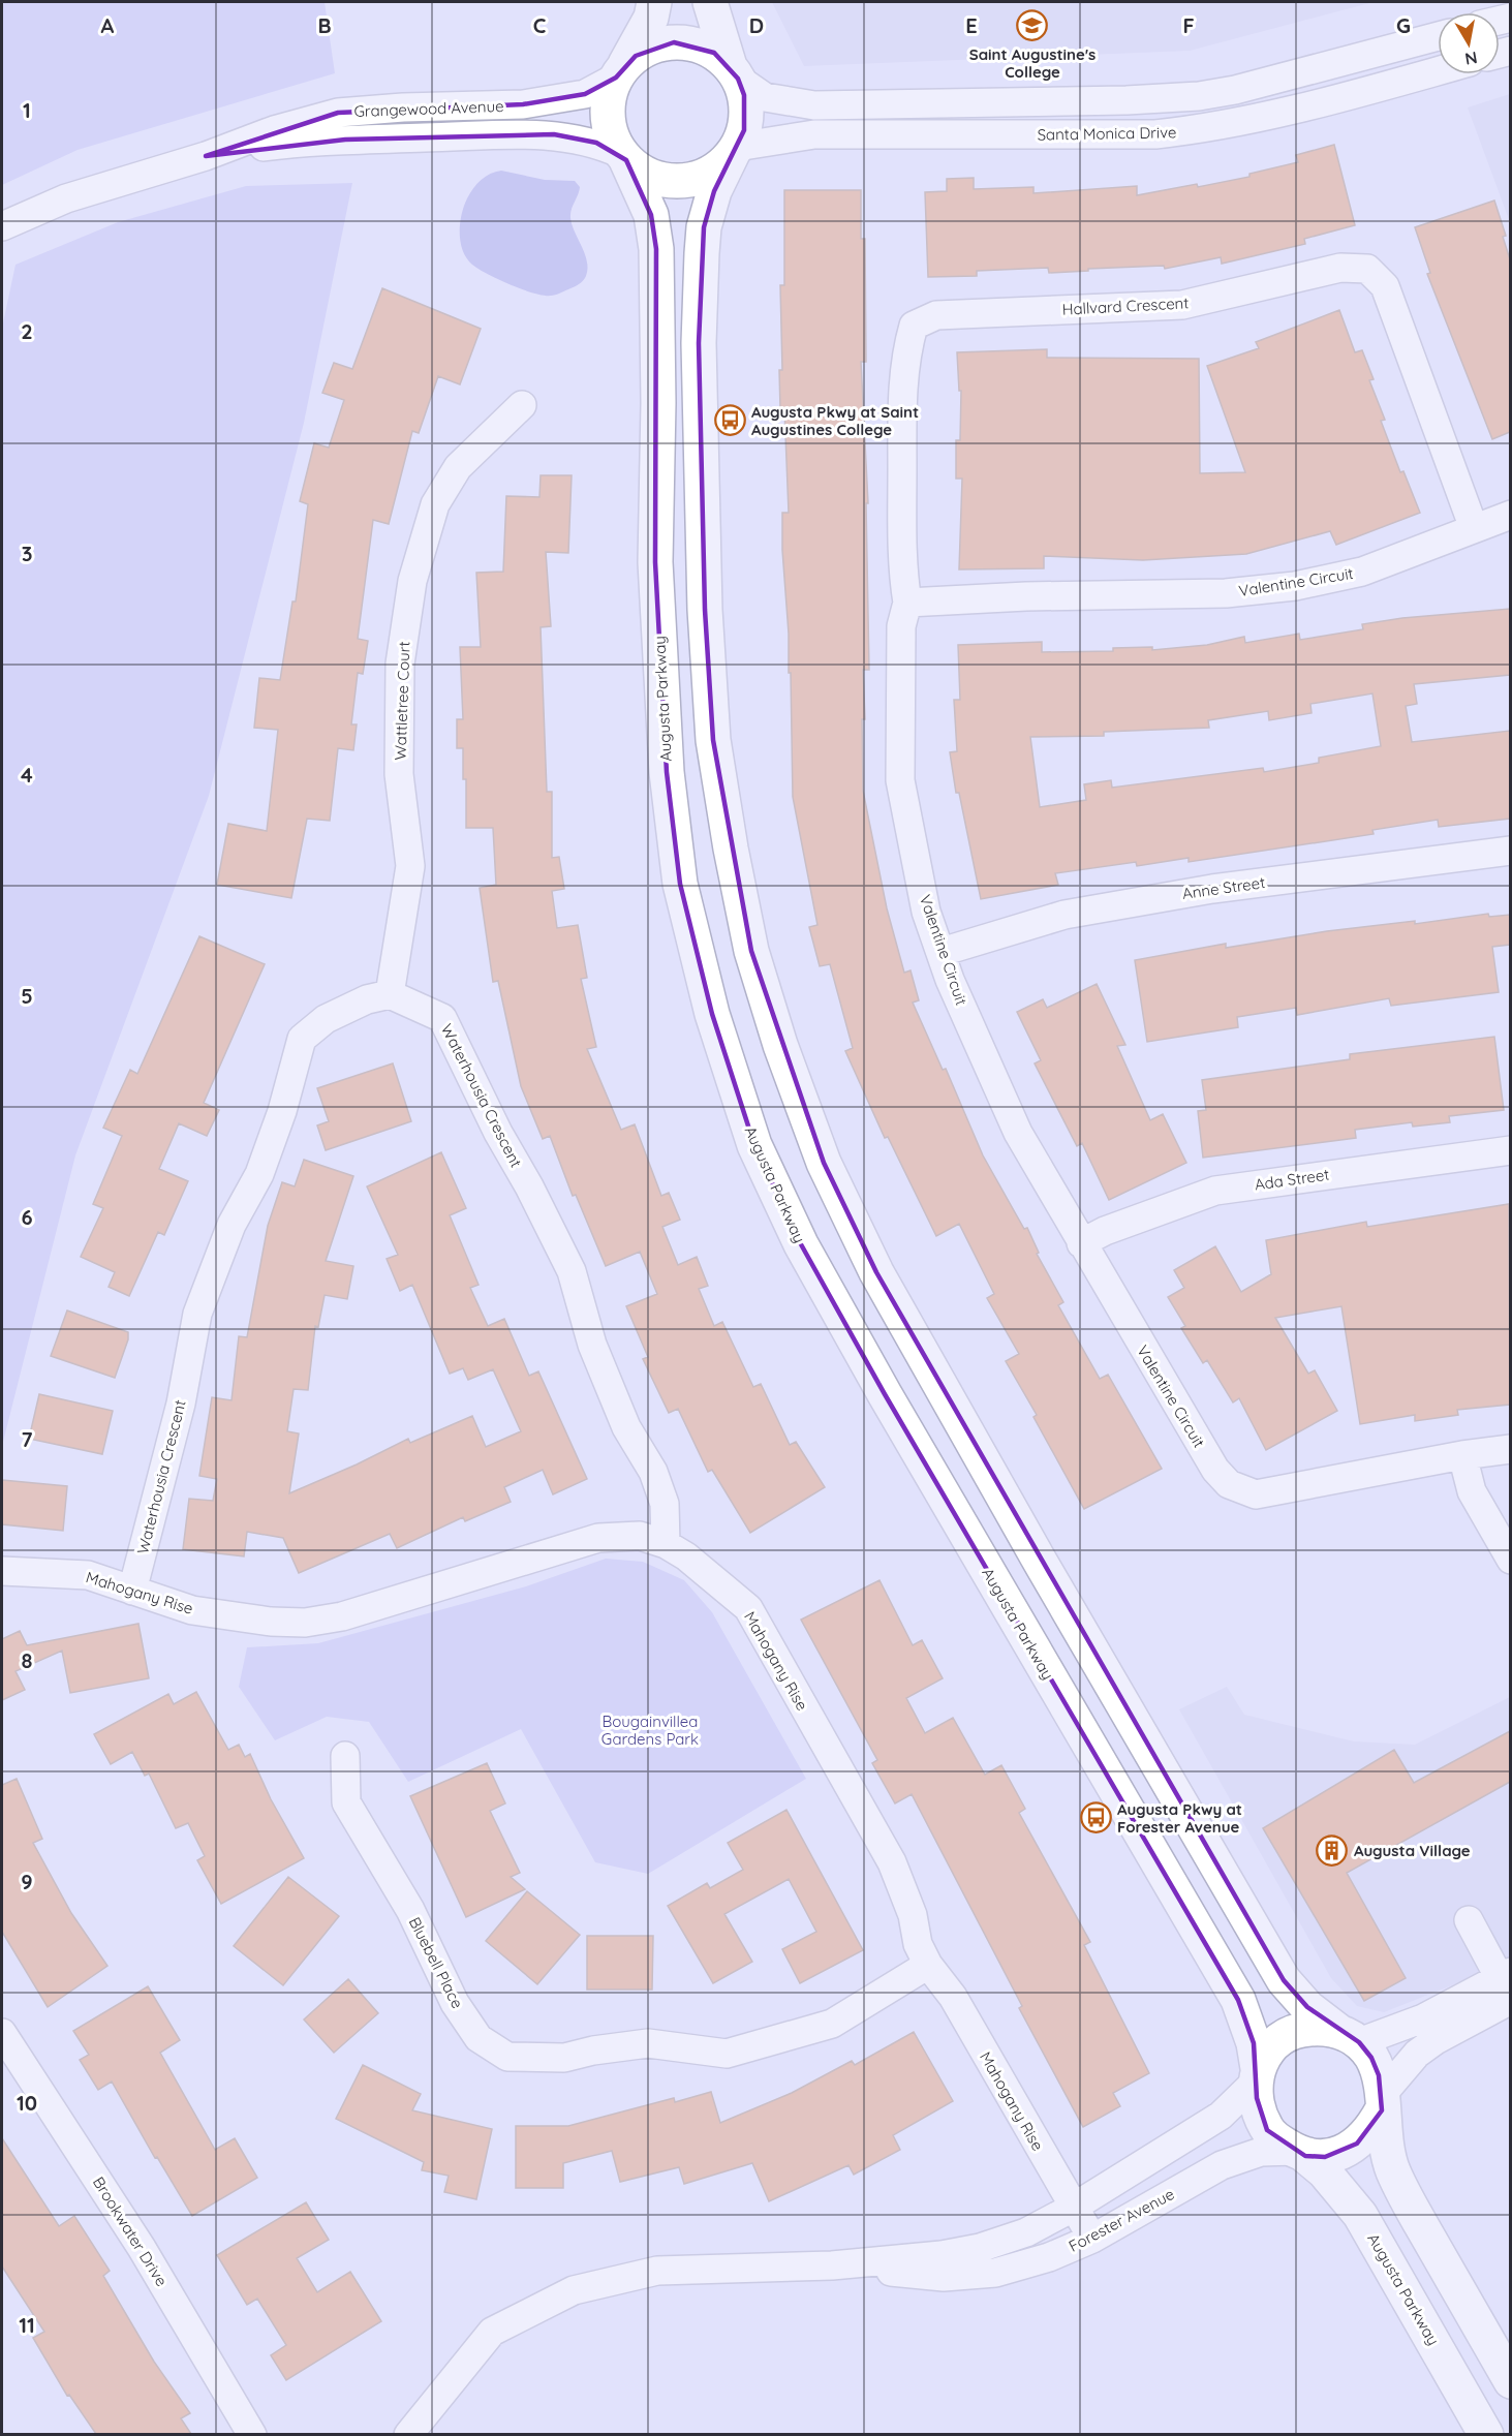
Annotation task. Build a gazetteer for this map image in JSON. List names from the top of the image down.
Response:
{
  "streets": {
    "main road": ["Augusta Parkway"],
    "street": [
      "Grangewood Avenue",
      "Santa Monica Drive",
      "Hallvard Crescent",
      "Valentine Circuit",
      "Wattletree Court",
      "Anne Street",
      "Waterhousia Crescent",
      "Ada Street",
      "Mahogany Rise",
      "Bluebell Place",
      "Forester Avenue",
      "Brookwater Drive"
    ]
  },
  "crossings": [
    ["Grangewood Avenue", "Santa Monica Drive"],
    ["Grangewood Avenue", "Augusta Parkway"],
    ["Santa Monica Drive", "Augusta Parkway"],
    ["Hallvard Crescent", "Valentine Circuit"],
    ["Valentine Circuit", "Anne Street"],
    ["Valentine Circuit", "Ada Street"],
    ["Augusta Parkway", "Forester Avenue"],
    ["Wattletree Court", "Waterhousia Crescent"],
    ["Waterhousia Crescent", "Mahogany Rise"],
    ["Mahogany Rise", "Bluebell Place"],
    ["Mahogany Rise", "Forester Avenue"]
  ],
  "parks": ["Bougainvillea Gardens Park"],
  "places": {
    "school or university": ["Saint Augustine's College"],
    "bus stop": ["Augusta Pkwy at Saint Augustines College", "Augusta Pkwy at Forester Avenue"],
    "building": ["Augusta Village"]
  },
  "north": "bottom",
  "grid": {
    "columns": [
      "A",
      "B",
      "C",
      "D",
      "E",
      "F",
      "G"
    ],
    "rows": [
      "1",
      "2",
      "3",
      "4",
      "5",
      "6",
      "7",
      "8",
      "9",
      "10",
      "11"
    ]
  }
}
